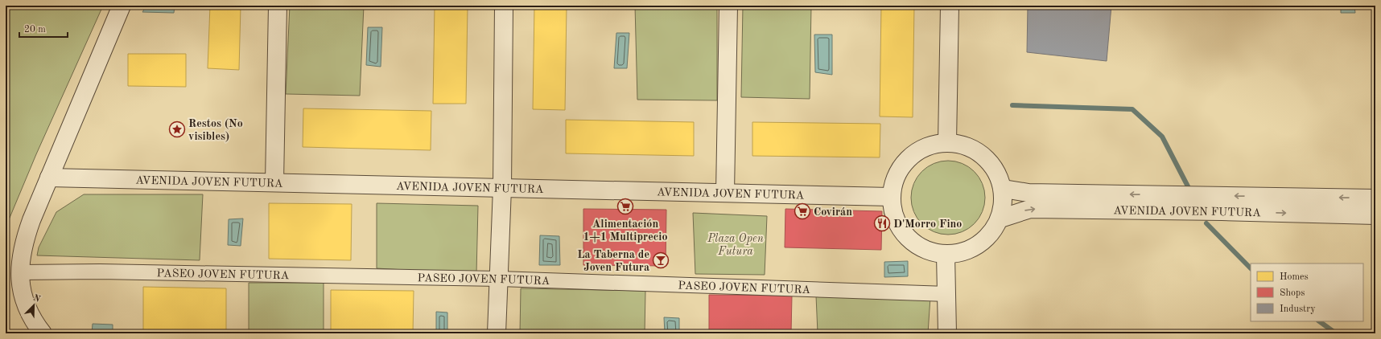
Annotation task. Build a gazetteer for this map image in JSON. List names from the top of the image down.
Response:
{
  "streets": {
    "street": ["AVENIDA JOVEN FUTURA", "PASEO JOVEN FUTURA"]
  },
  "parks": ["Plaza Open Futura"],
  "places": {
    "place": ["Restos (No visibles)"],
    "supermarket": ["Alimentación 1+1 Multiprecio", "Covirán"],
    "restaurant": ["D'Morro Fino"],
    "bar": ["La Taberna de Joven Futura"]
  },
  "legend": ["Homes", "Shops", "Industry"],
  "scale_bar": "20 m",
  "north": "top right"
}
